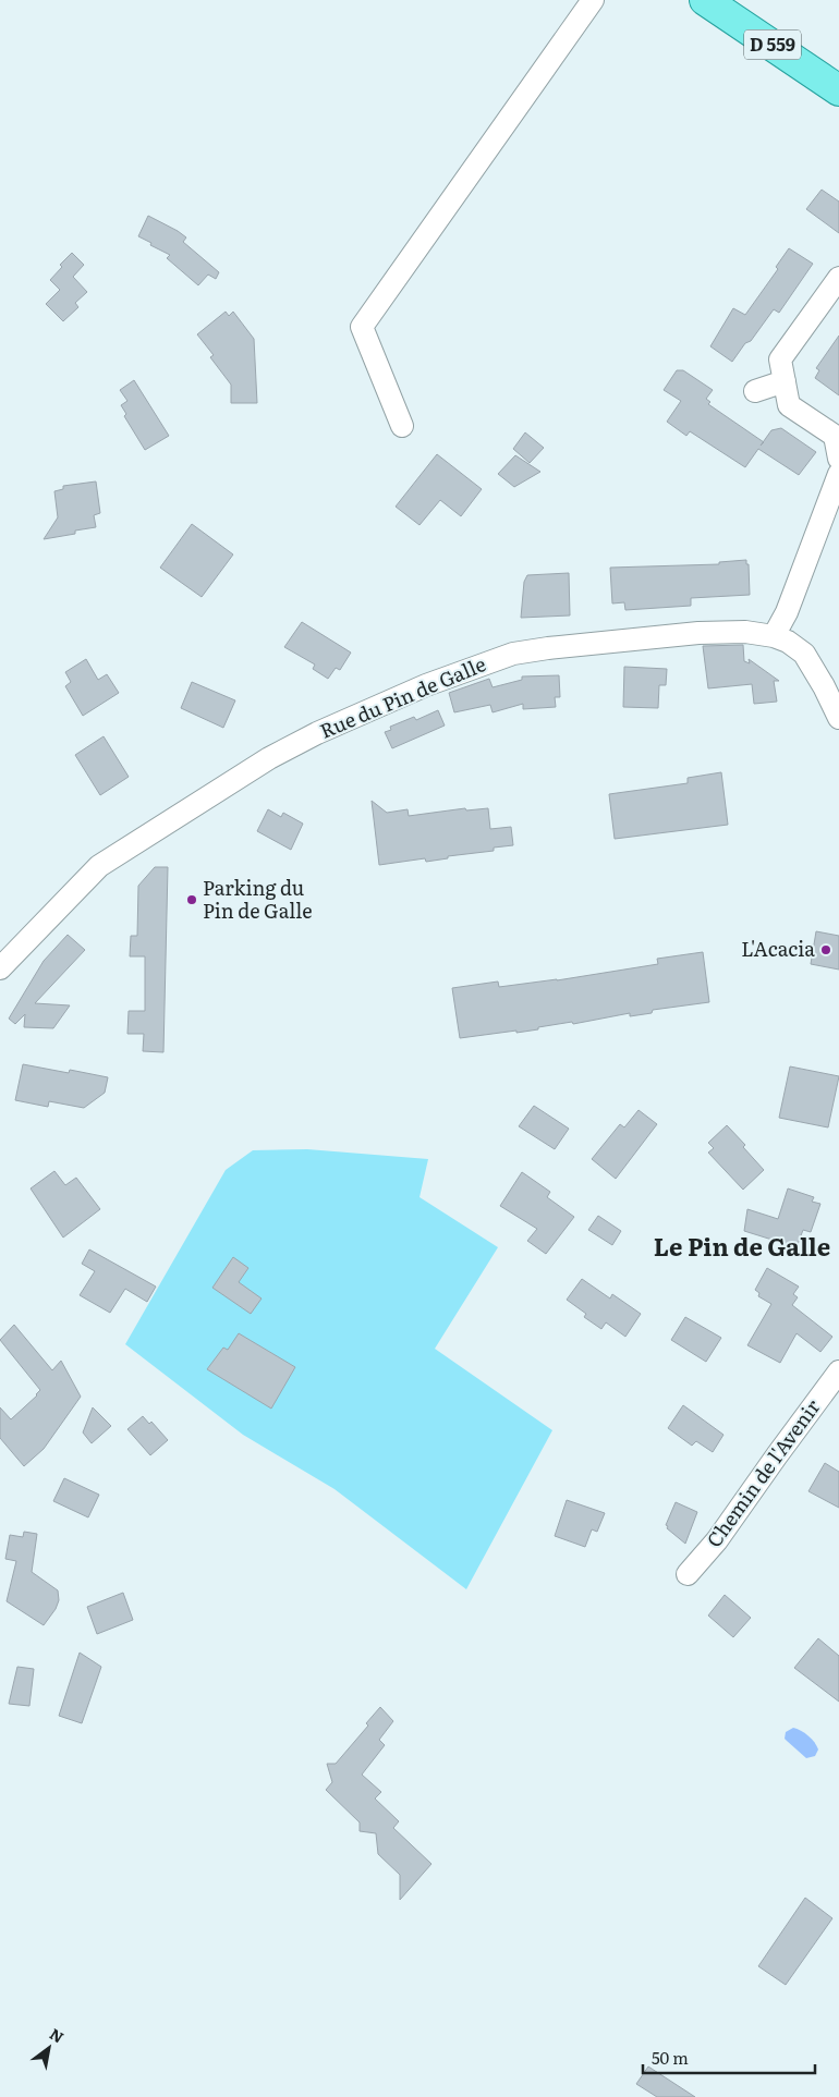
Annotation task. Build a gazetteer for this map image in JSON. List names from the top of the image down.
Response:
{
  "streets": {
    "main road": ["D 559"],
    "street": ["Rue du Pin de Galle", "Chemin de l'Avenir"]
  },
  "districts": ["Le Pin de Galle"],
  "places": ["Parking du Pin de Galle", "L'Acacia"],
  "scale_bar": "50 m",
  "north": "top right"
}
